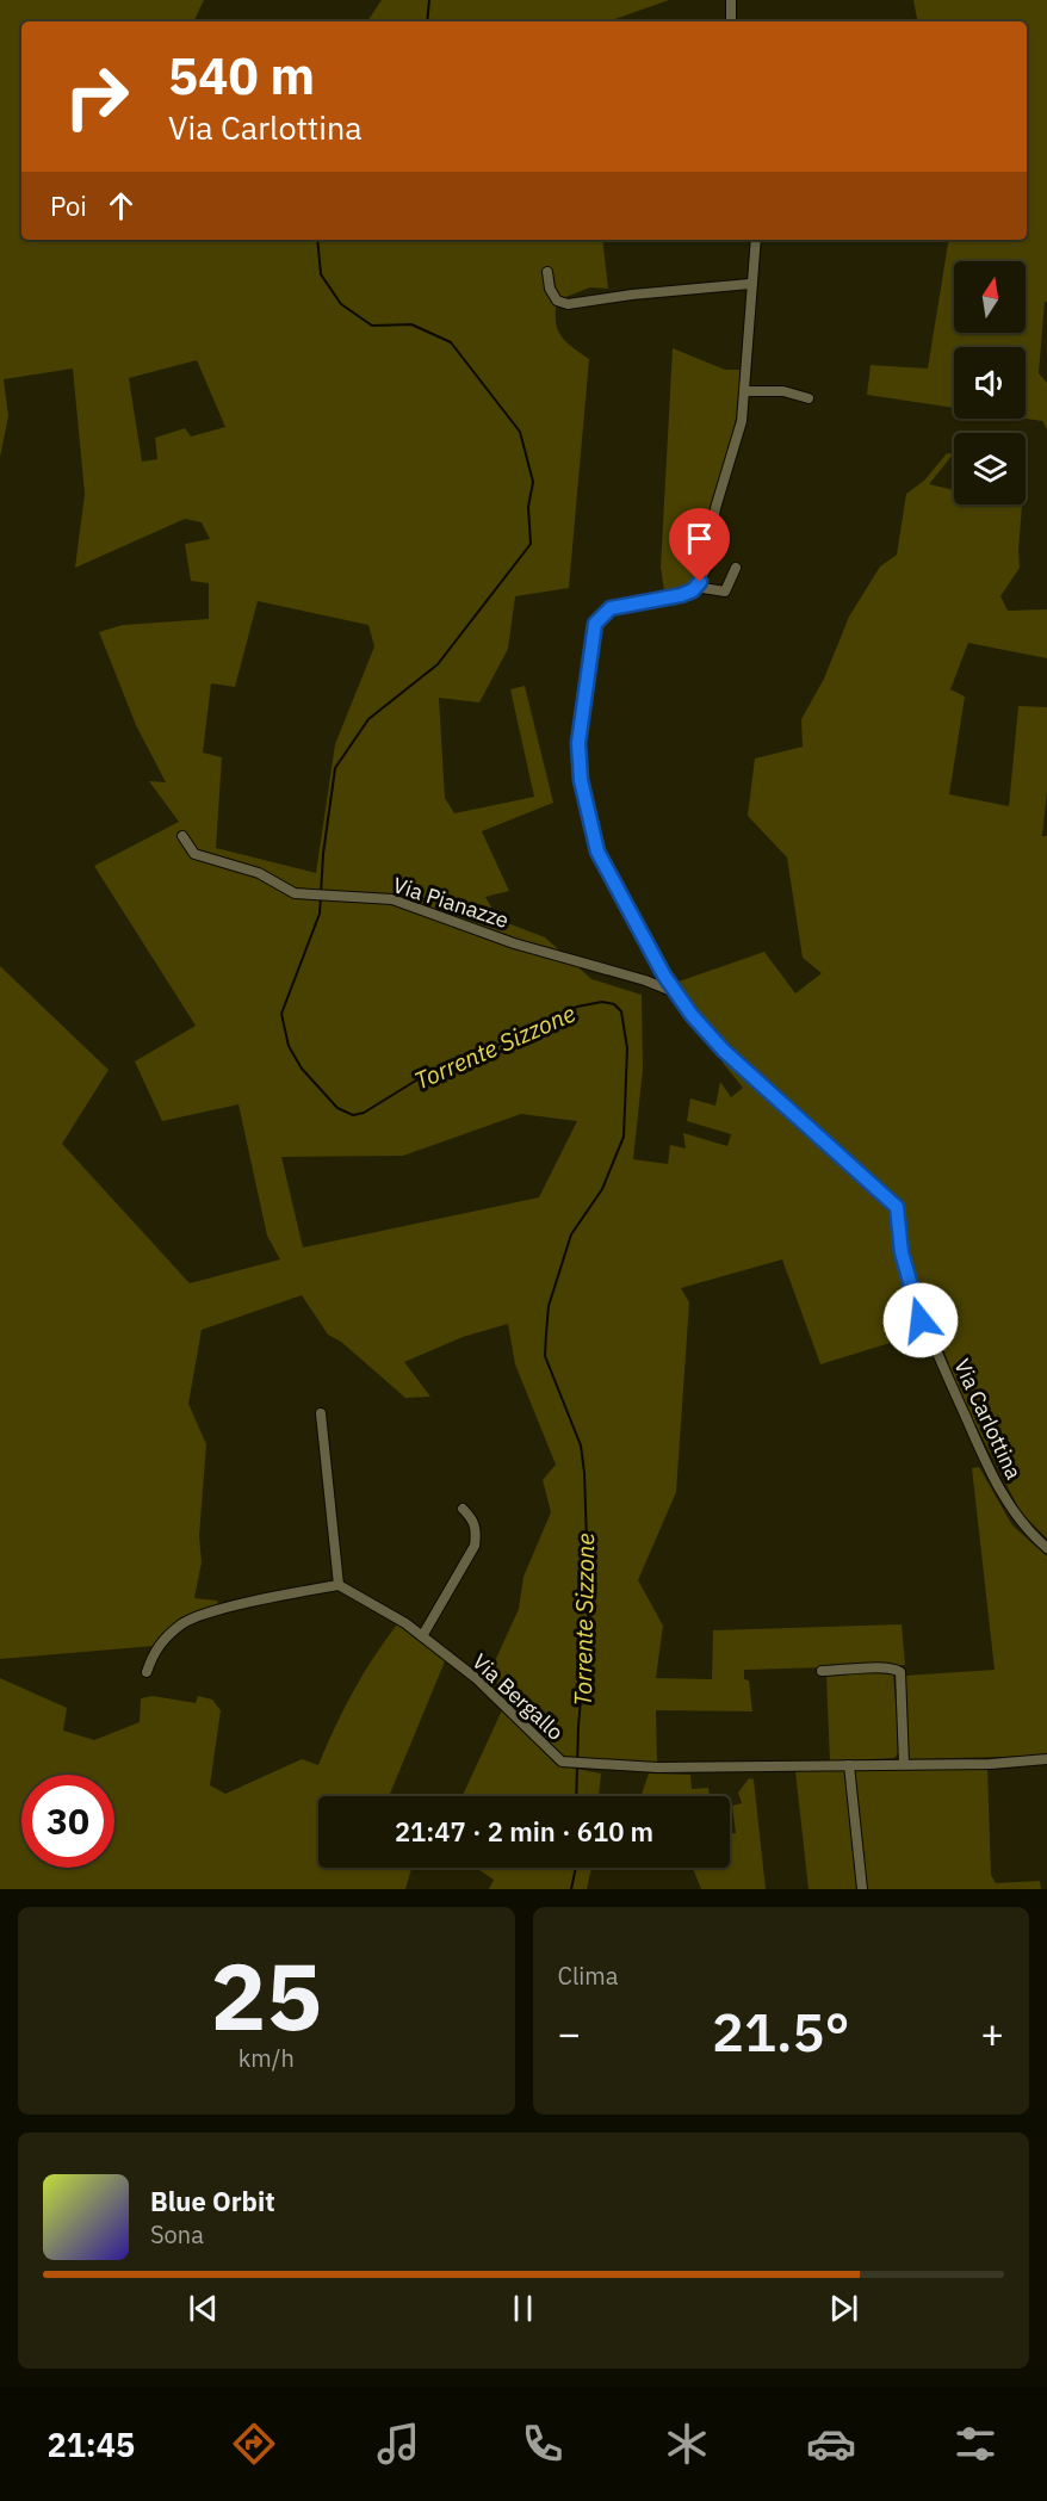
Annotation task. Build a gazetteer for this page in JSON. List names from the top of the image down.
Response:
{
  "streets": {
    "street": ["Via Pianazze", "Via Carlottina", "Via Bergallo"]
  },
  "crossings": [
    ["Via Pianazze", "Via Carlottina"]
  ],
  "water": ["Torrente Sizzone"],
  "north": "top",
  "page": {
    "turn": ["540 m", "Via Carlottina"],
    "then": "Poi",
    "limit": "30",
    "trip": "21:47 · 2 min · 610 m",
    "tile": [
      ["25", "km/h"],
      "Clima"
    ],
    "heat": ["−", "21.5°", "+"],
    "song": ["Blue Orbit", "Sona"],
    "tabs": "21:45"
  }
}
